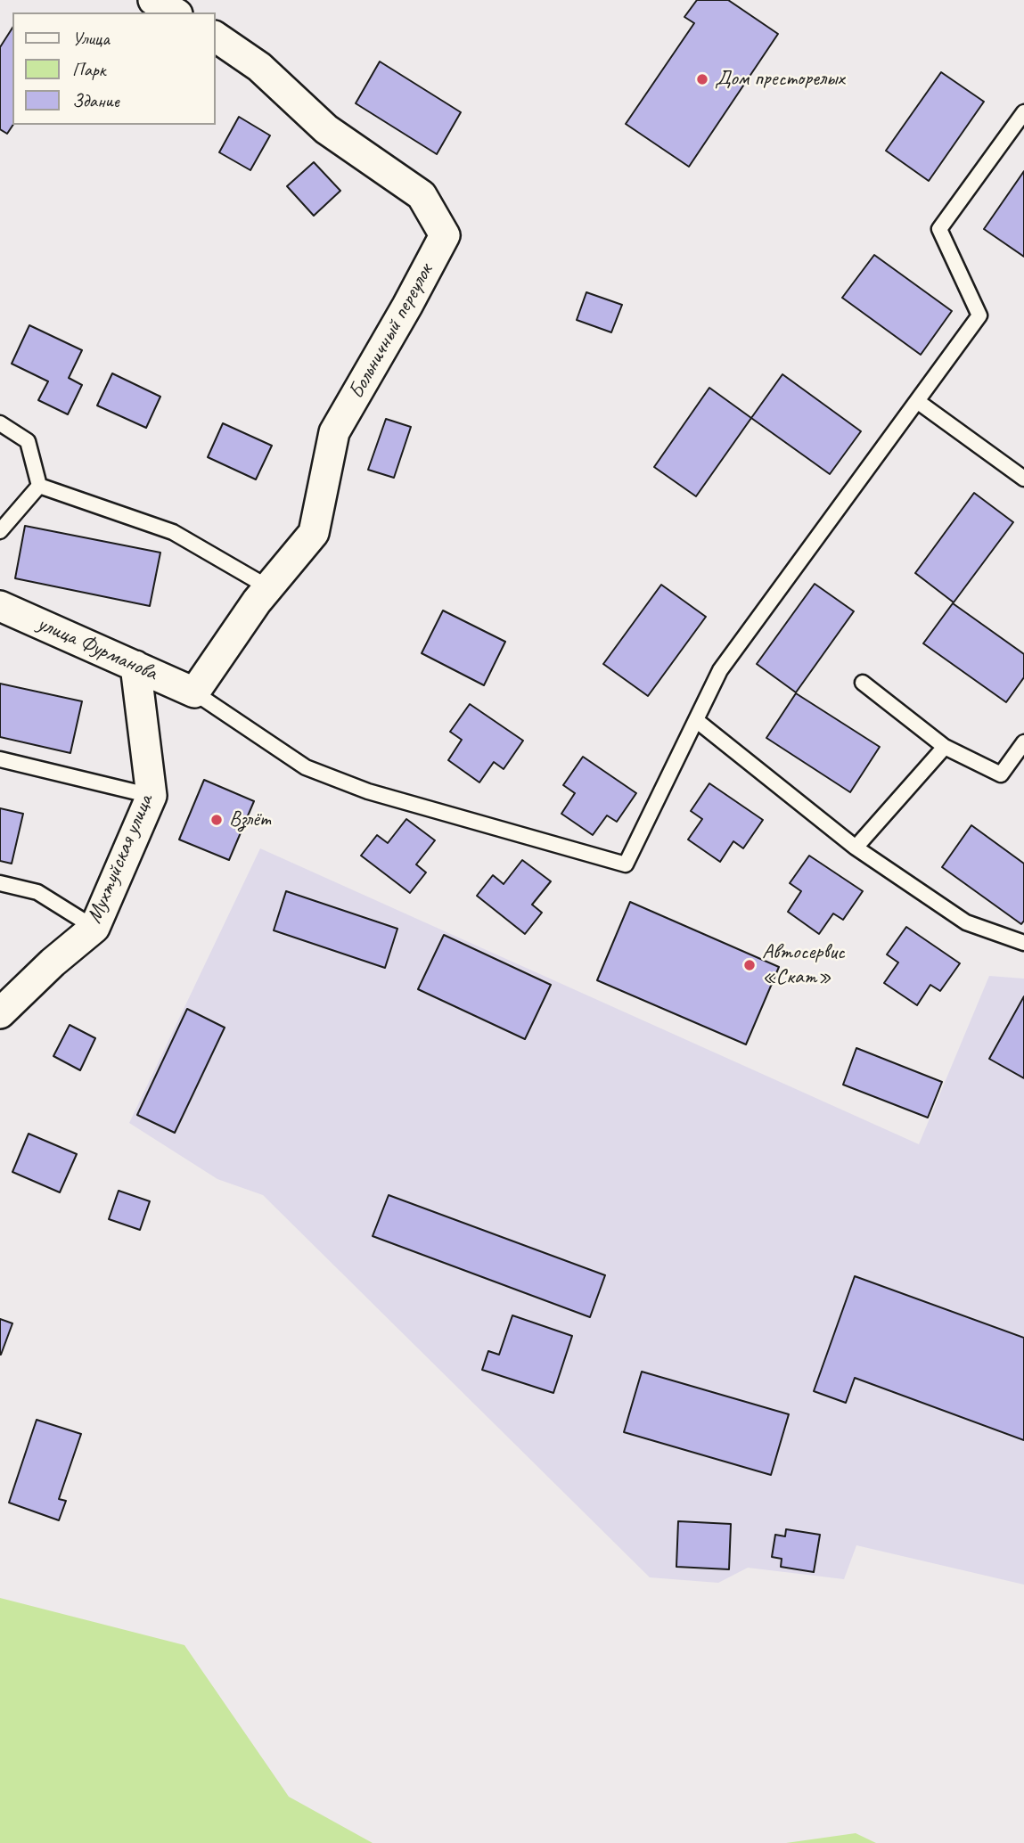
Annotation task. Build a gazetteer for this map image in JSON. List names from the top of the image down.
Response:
{
  "streets": {
    "street": ["Больничный переулок", "улица Фурманова", "Мухтуйская улица"]
  },
  "crossings": [
    ["Больничный переулок", "улица Фурманова"],
    ["улица Фурманова", "Мухтуйская улица"]
  ],
  "places": ["Дом престорелых", "Взлёт", "Автосервис «Скат»"],
  "legend": ["Улица", "Парк", "Здание"]
}
